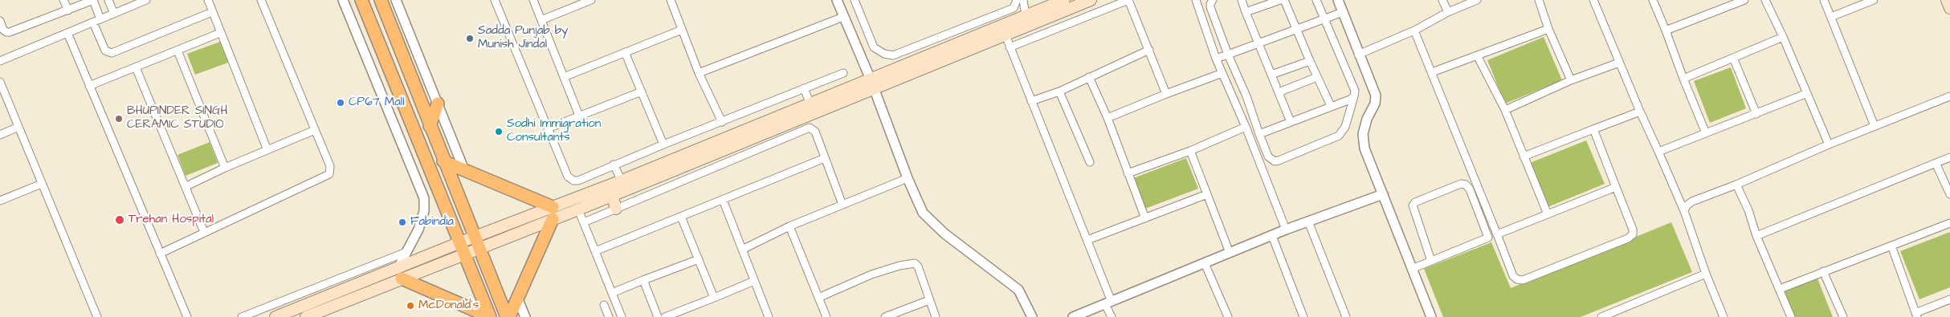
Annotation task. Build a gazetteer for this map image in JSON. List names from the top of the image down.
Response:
{
  "places": [
    "Sadda Punjab by Munish Jindal",
    "CP67 Mall",
    "BHUPINDER SINGH CERAMIC STUDIO",
    "Sodhi Immigration Consultants",
    "Trehan Hospital",
    "Fabindia",
    "McDonald's"
  ]
}
